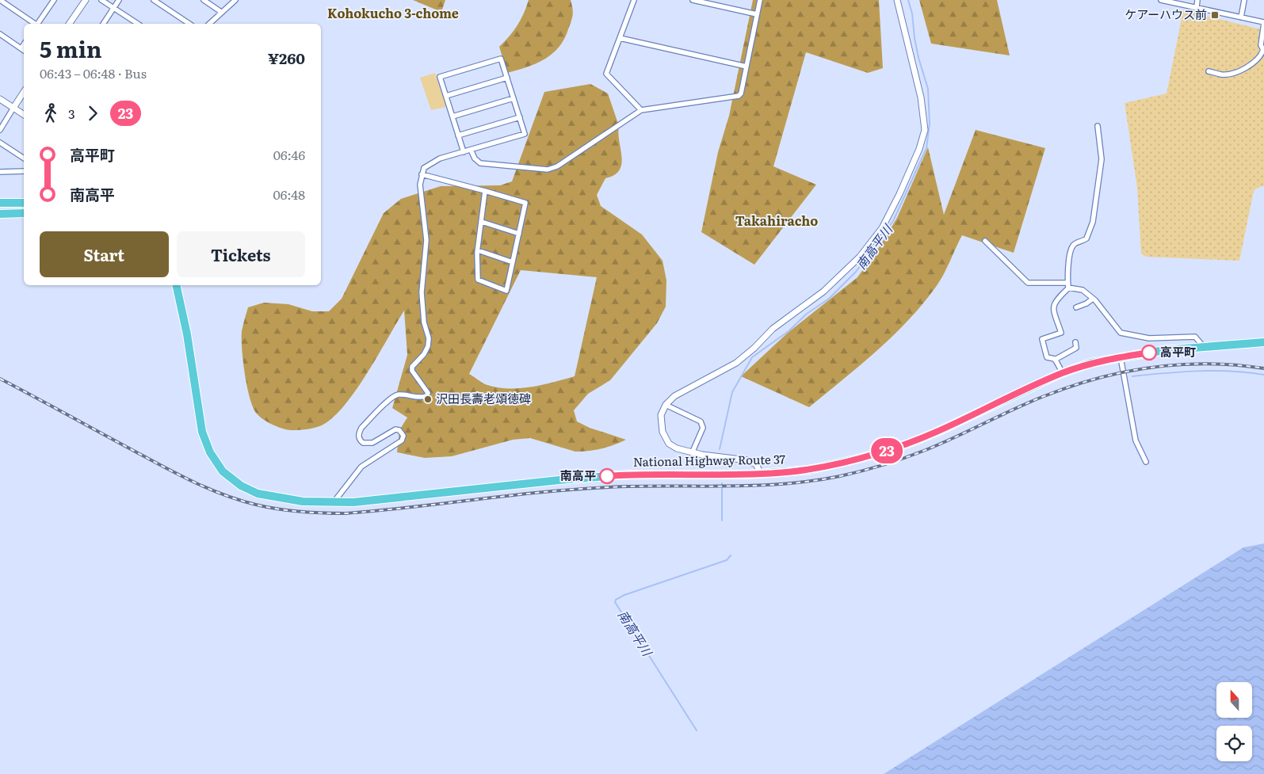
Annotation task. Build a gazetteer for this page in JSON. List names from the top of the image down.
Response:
{
  "streets": {
    "highway": ["National Highway Route 37"]
  },
  "districts": ["Kohokucho 3-chome", "Takahiracho"],
  "water": ["南高平川"],
  "places": {
    "transit": ["ケアーハウス前"],
    "other": ["高平町", "沢田長壽老頌徳碑", "南高平"]
  },
  "lines": ["bus line 23"],
  "north": "top",
  "page": {
    "on_map": "23",
    "heading": ["5 min", "06:43 – 06:48 · Bus", "¥260"],
    "legs": ["3", "23"],
    "list": [
      {
        "name": "高平町",
        "value": "06:46"
      },
      {
        "name": "南高平",
        "value": "06:48"
      }
    ],
    "buttons": ["Start", "Tickets"]
  }
}
